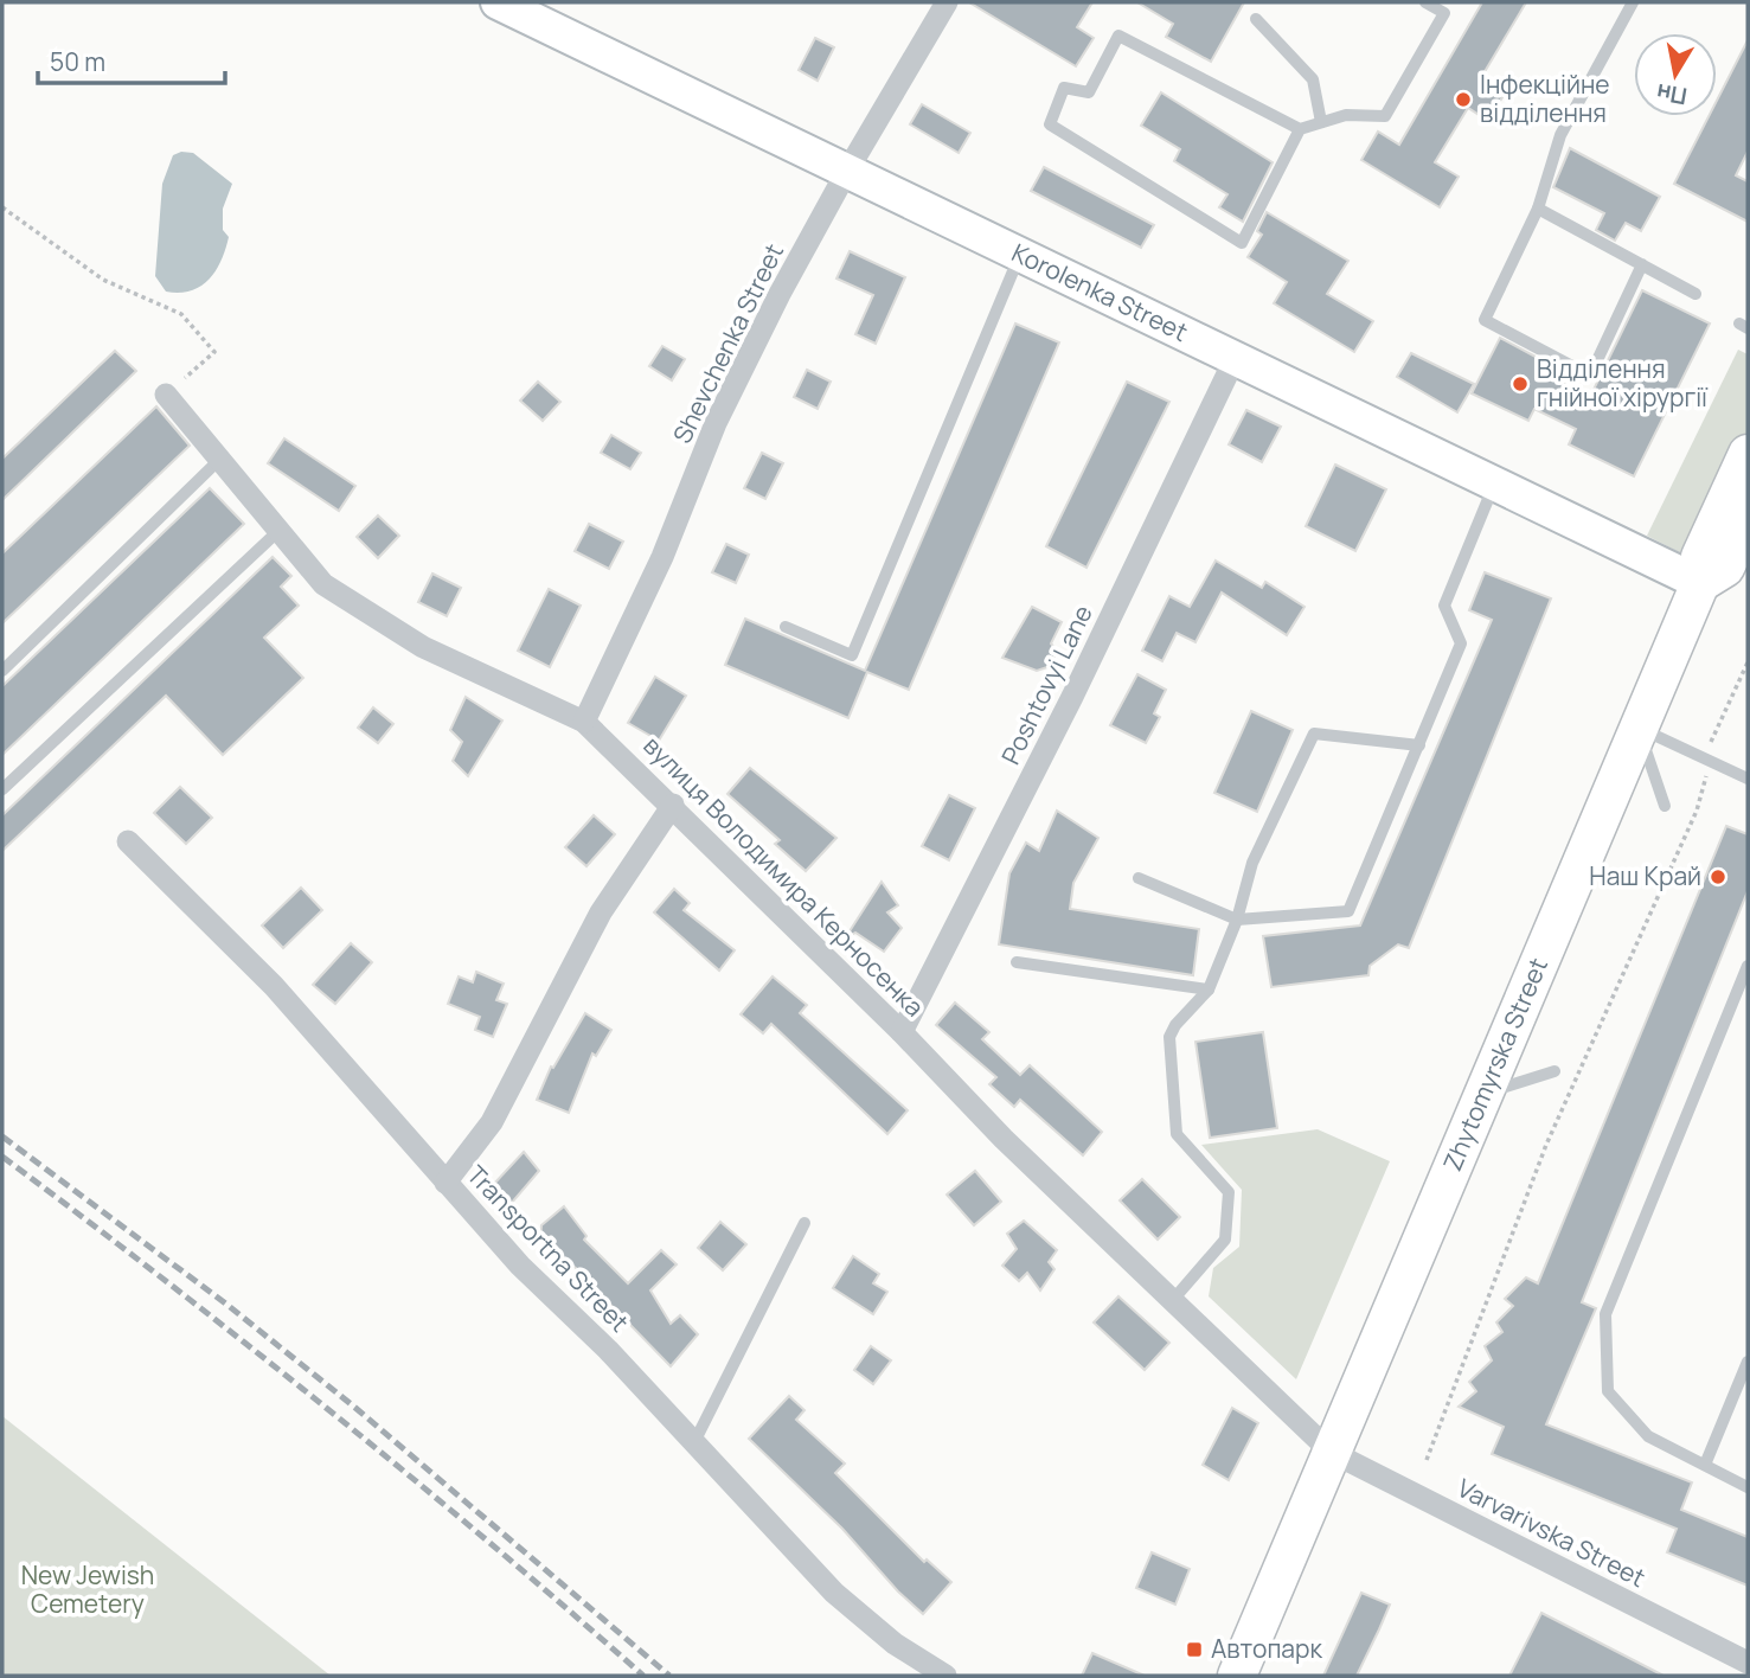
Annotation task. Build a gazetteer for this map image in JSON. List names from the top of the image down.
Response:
{
  "streets": {
    "main road": ["Korolenka Street", "Zhytomyrska Street"],
    "street": [
      "Shevchenka Street",
      "Poshtovyi Lane",
      "вулиця Володимира Керносенка",
      "Transportna Street",
      "Varvarivska Street"
    ]
  },
  "crossings": [
    ["Korolenka Street", "Shevchenka Street"],
    ["Korolenka Street", "Poshtovyi Lane"],
    ["Korolenka Street", "Zhytomyrska Street"],
    ["Shevchenka Street", "вулиця Володимира Керносенка"],
    ["Poshtovyi Lane", "вулиця Володимира Керносенка"],
    ["вулиця Володимира Керносенка", "Zhytomyrska Street"],
    ["вулиця Володимира Керносенка", "Varvarivska Street"],
    ["Zhytomyrska Street", "Varvarivska Street"]
  ],
  "parks": ["New Jewish Cemetery"],
  "places": {
    "other": ["Інфекційне відділення", "Відділення гнійної хірургії", "Наш Край"],
    "transit": ["Автопарк"]
  },
  "scale_bar": "50 m",
  "north": "bottom"
}
